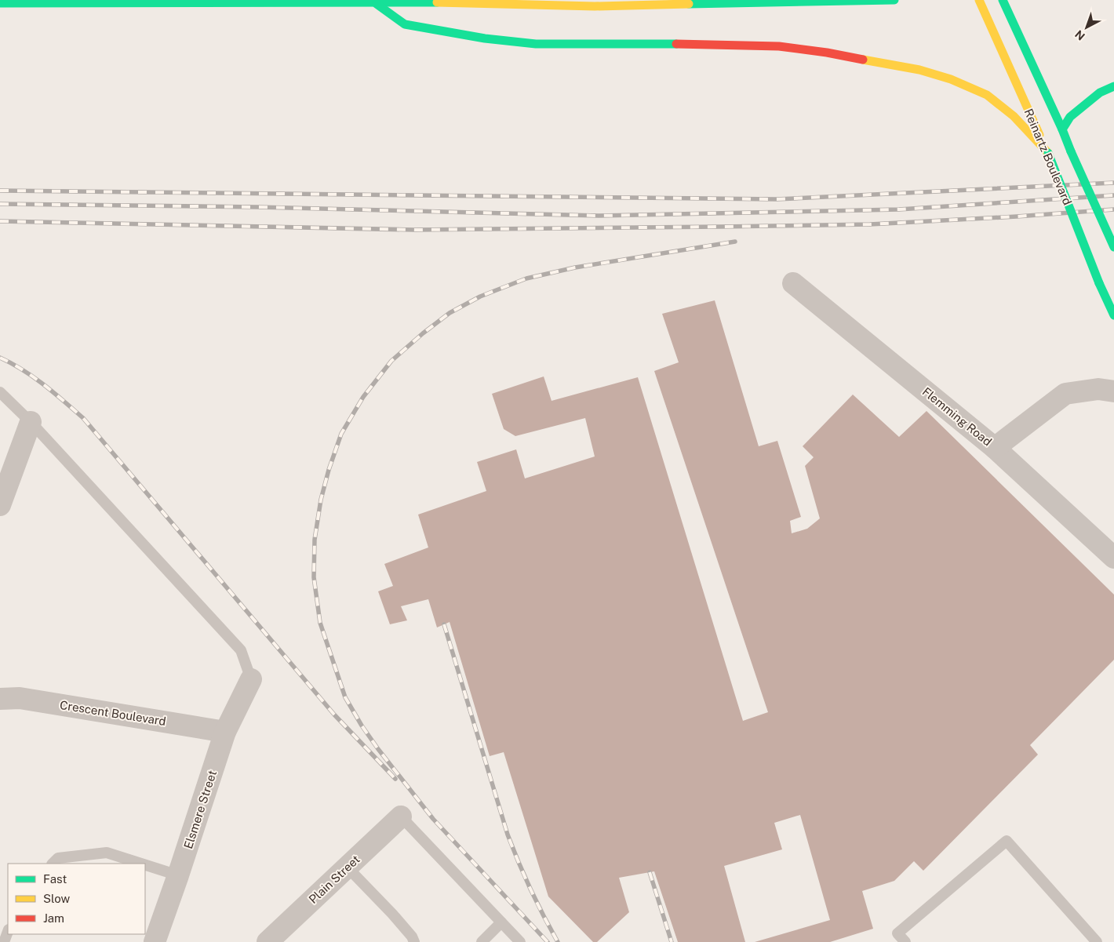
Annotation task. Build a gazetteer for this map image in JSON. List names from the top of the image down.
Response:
{
  "streets": {
    "main road": ["Reinartz Boulevard"],
    "street": [
      "Flemming Road",
      "Crescent Boulevard",
      "Elsmere Street",
      "Plain Street"
    ]
  },
  "crossings": [
    ["Crescent Boulevard", "Elsmere Street"]
  ],
  "legend": ["Fast", "Slow", "Jam"],
  "north": "bottom left"
}
